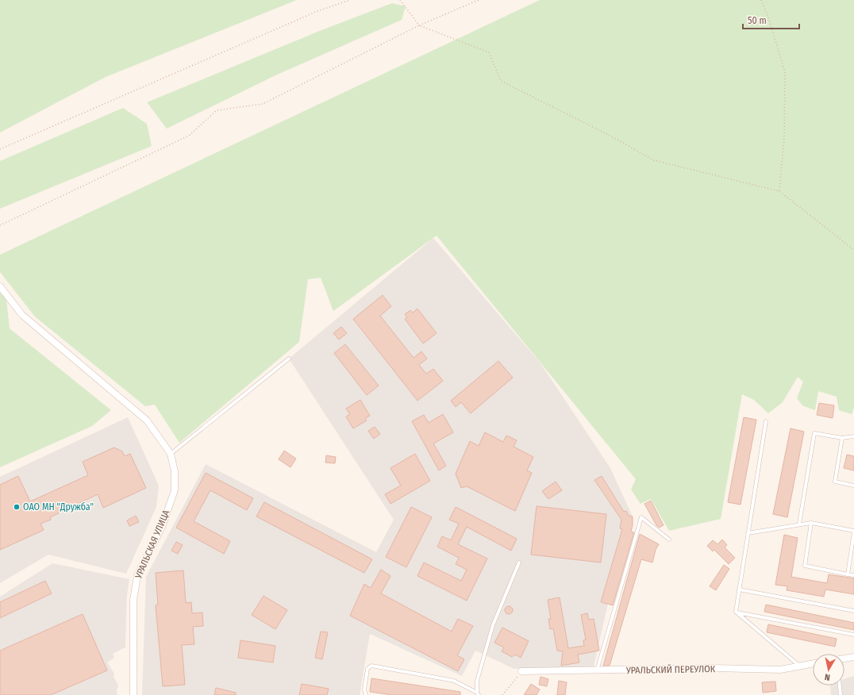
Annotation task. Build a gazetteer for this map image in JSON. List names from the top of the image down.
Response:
{
  "streets": {
    "street": ["УРАЛЬСКАЯ УЛИЦА", "УРАЛЬСКИЙ ПЕРЕУЛОК"]
  },
  "places": ["ОАО МН \"Дружба\""],
  "scale_bar": "50 m",
  "north": "bottom"
}
